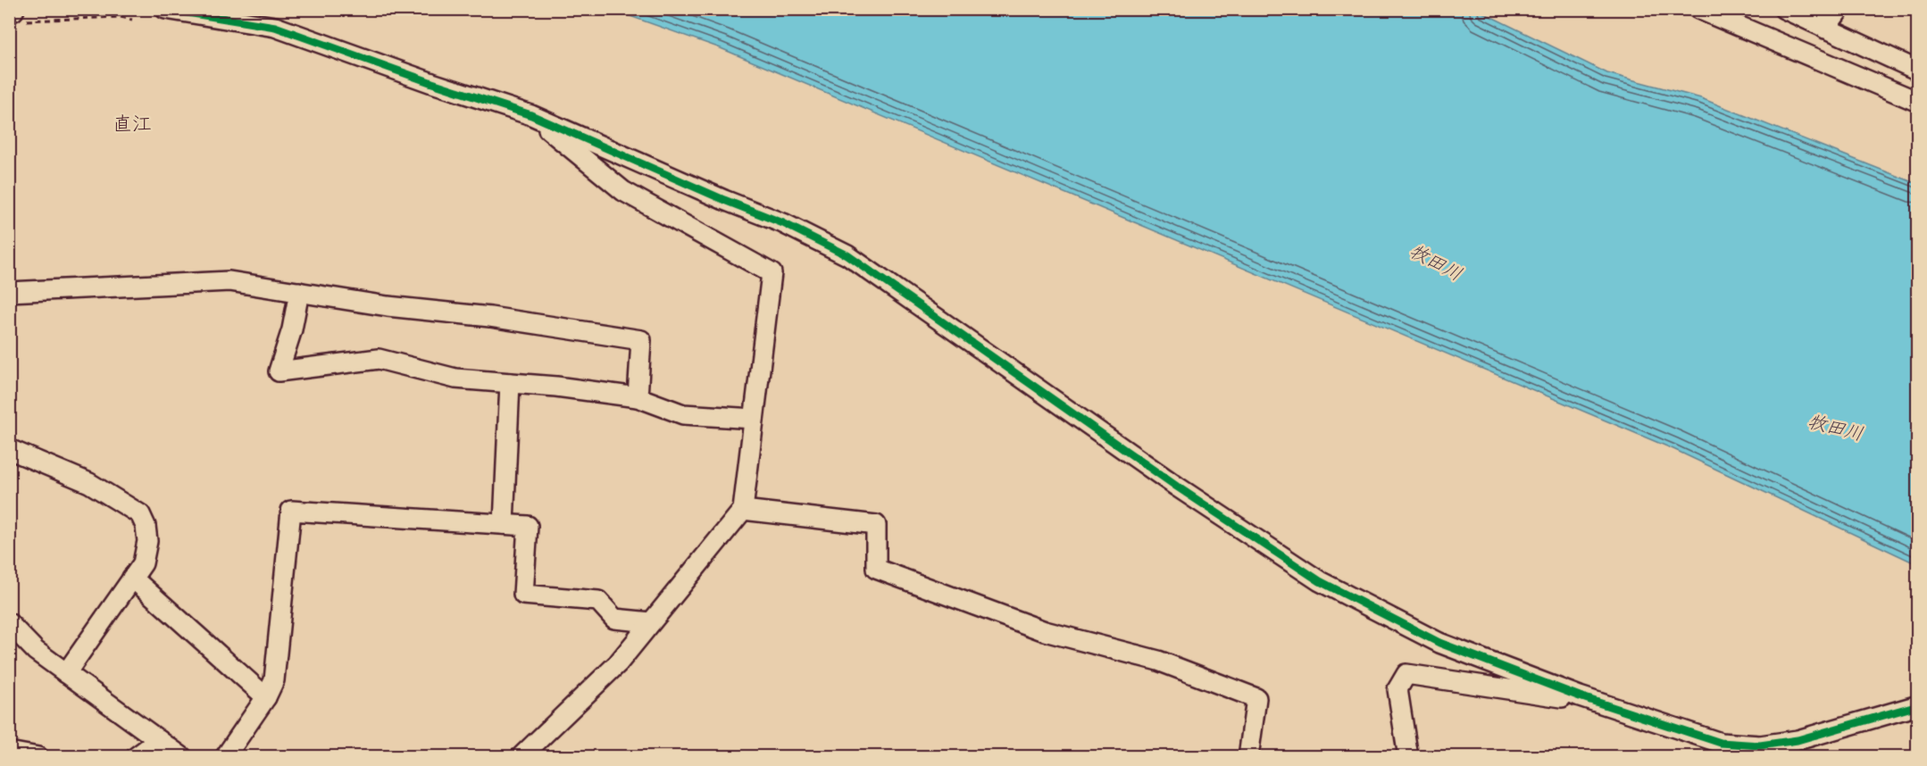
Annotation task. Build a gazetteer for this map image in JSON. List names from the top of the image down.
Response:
{
  "districts": ["直江"],
  "water": ["牧田川"]
}
